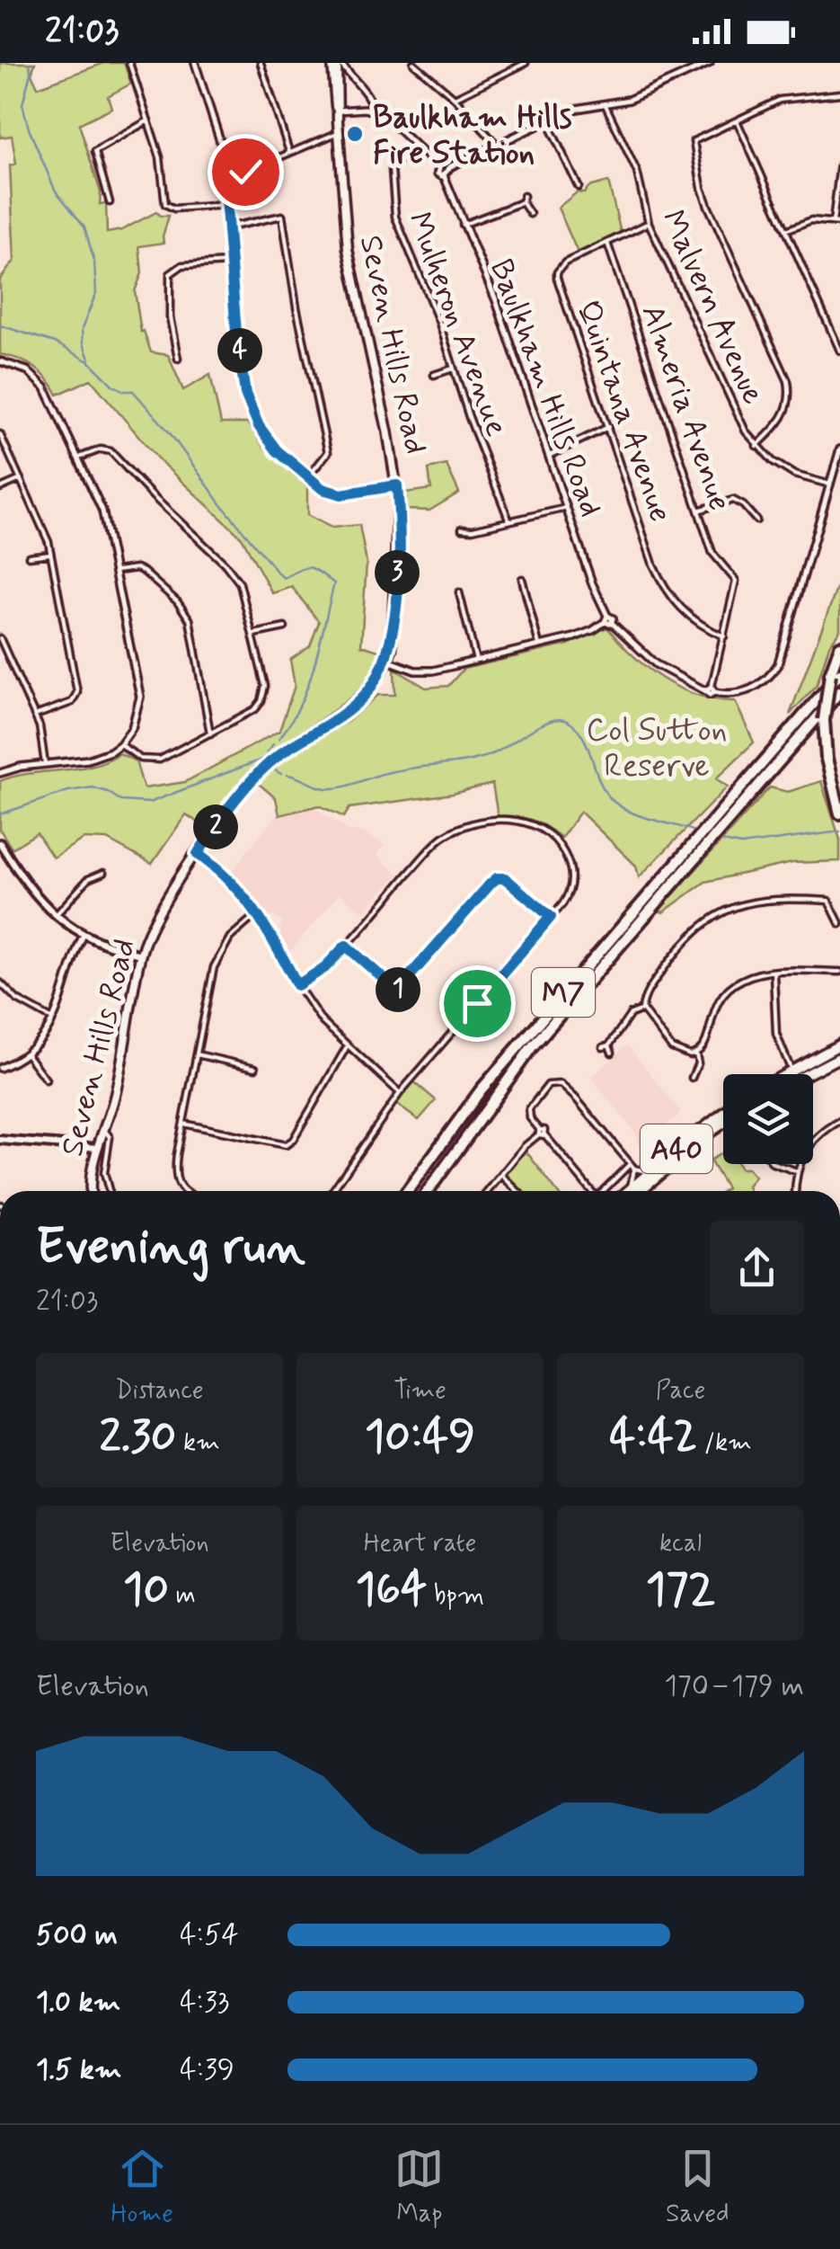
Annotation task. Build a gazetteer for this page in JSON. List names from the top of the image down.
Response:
{
  "streets": {
    "highway": ["M7", "A40"],
    "main road": ["Seven Hills Road"],
    "street": [
      "Malvern Avenue",
      "Mulheron Avenue",
      "Baulkham Hills Road",
      "Almeria Avenue",
      "Quintana Avenue"
    ]
  },
  "crossings": [
    ["Malvern Avenue", "Quintana Avenue"],
    ["Mulheron Avenue", "Baulkham Hills Road"],
    ["Seven Hills Road", "Baulkham Hills Road"],
    ["Almeria Avenue", "Quintana Avenue"]
  ],
  "parks": ["Col Sutton Reserve"],
  "places": ["Baulkham Hills Fire Station"],
  "page": {
    "status": "21:03",
    "pins": [
      "4",
      "3",
      "2",
      "1"
    ],
    "heading": ["Evening run", "21:03"],
    "stats": [
      ["Distance", "2.30 km"],
      ["Time", "10:49"],
      ["Pace", "4:42 /km"],
      ["Elevation", "10 m"],
      ["Heart rate", "164 bpm"],
      ["kcal", "172"]
    ],
    "chart": ["Elevation", "170–179 m"],
    "list": [
      {
        "name": "500 m",
        "note": "4:54"
      },
      {
        "name": "1.0 km",
        "note": "4:33"
      },
      {
        "name": "1.5 km",
        "note": "4:39"
      }
    ],
    "tabs": ["Home", "Map", "Saved"]
  }
}
